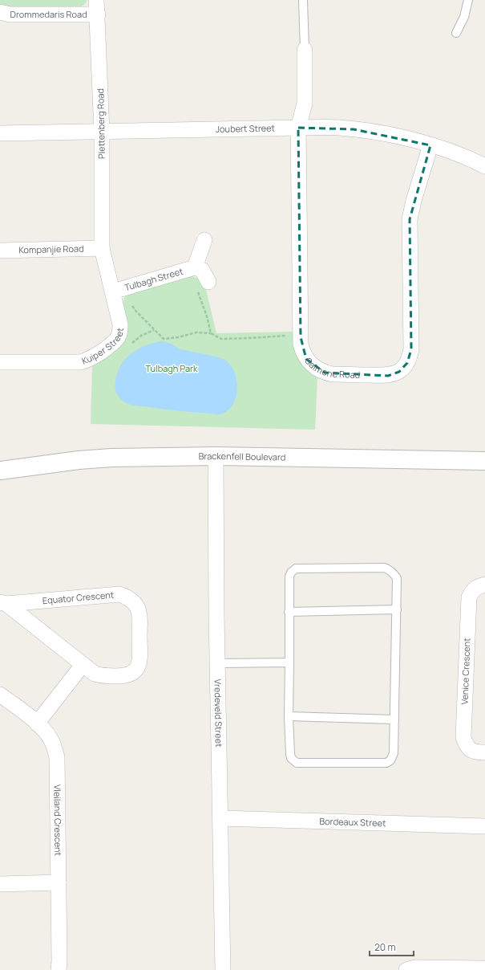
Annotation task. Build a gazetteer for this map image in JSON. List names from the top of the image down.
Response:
{
  "streets": {
    "street": [
      "Drommedaris Road",
      "Plettenberg Road",
      "Joubert Street",
      "Kompanjie Road",
      "Tulbagh Street",
      "Kuiper Street",
      "Salmone Road",
      "Brackenfell Boulevard",
      "Equator Crescent",
      "Venice Crescent",
      "Vredeveld Street",
      "Vleiland Crescent",
      "Bordeaux Street"
    ]
  },
  "crossings": [
    ["Drommedaris Road", "Plettenberg Road"],
    ["Plettenberg Road", "Joubert Street"],
    ["Plettenberg Road", "Kompanjie Road"],
    ["Plettenberg Road", "Kuiper Street"],
    ["Joubert Street", "Salmone Road"],
    ["Kompanjie Road", "Kuiper Street"],
    ["Tulbagh Street", "Kuiper Street"],
    ["Brackenfell Boulevard", "Vredeveld Street"],
    ["Vredeveld Street", "Bordeaux Street"]
  ],
  "parks": ["Tulbagh Park"],
  "scale_bar": "20 m"
}
